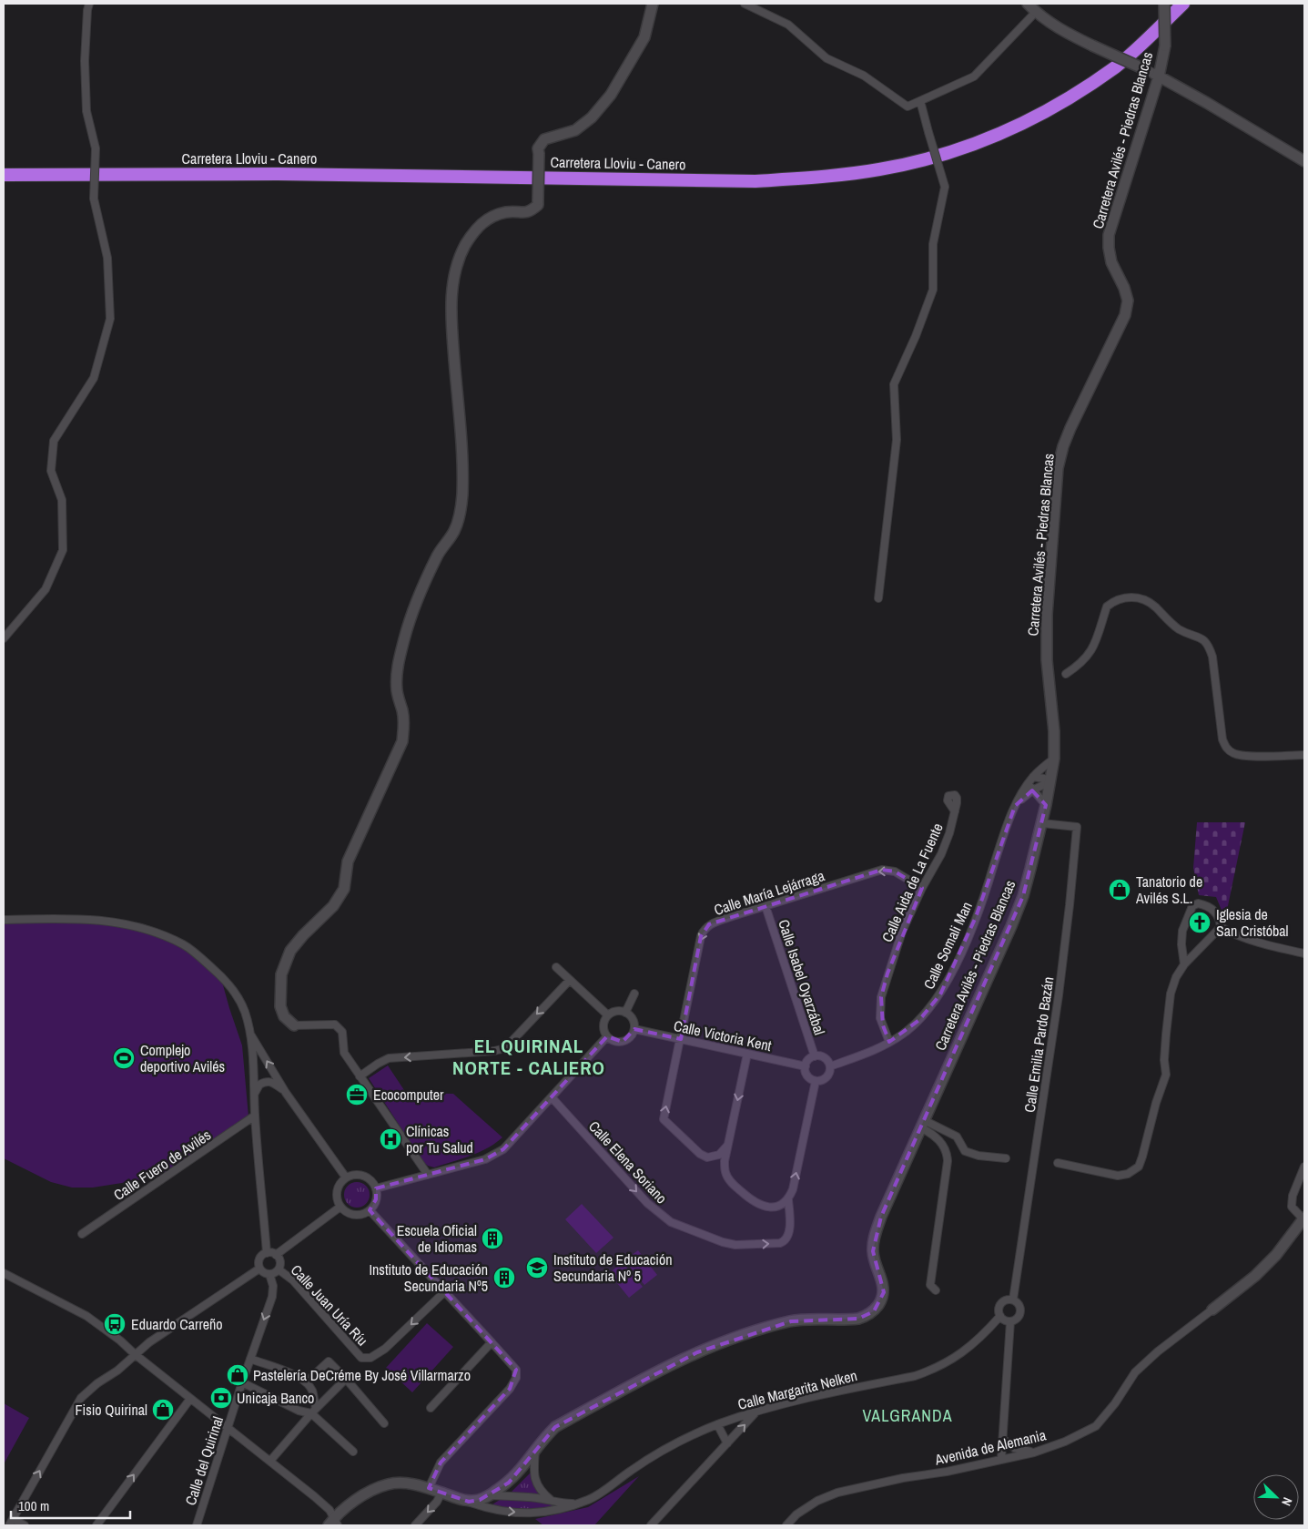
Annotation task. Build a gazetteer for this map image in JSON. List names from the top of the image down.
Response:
{
  "streets": {
    "highway": ["Carretera Lloviu - Canero"],
    "street": [
      "Carretera Avilés - Piedras Blancas",
      "Calle Aida de La Fuente",
      "Calle María Lejárraga",
      "Calle Somali Man",
      "Calle Isabel Oyarzábal",
      "Calle Victoria Kent",
      "Calle Emilia Pardo Bazán",
      "Calle Elena Soriano",
      "Calle Fuero de Avilés",
      "Calle Juan Uría Ríu",
      "Calle Margarita Nelken",
      "Avenida de Alemania",
      "Calle del Quirinal"
    ]
  },
  "crossings": [
    ["Carretera Avilés - Piedras Blancas", "Calle Somali Man"],
    ["Carretera Avilés - Piedras Blancas", "Calle Emilia Pardo Bazán"],
    ["Carretera Avilés - Piedras Blancas", "Calle Margarita Nelken"],
    ["Calle Aida de La Fuente", "Calle María Lejárraga"],
    ["Calle Aida de La Fuente", "Calle Somali Man"],
    ["Calle María Lejárraga", "Calle Isabel Oyarzábal"],
    ["Calle María Lejárraga", "Calle Victoria Kent"],
    ["Calle Somali Man", "Calle Isabel Oyarzábal"],
    ["Calle Somali Man", "Calle Victoria Kent"],
    ["Calle Isabel Oyarzábal", "Calle Victoria Kent"],
    ["Calle Emilia Pardo Bazán", "Calle Margarita Nelken"],
    ["Calle Juan Uría Ríu", "Calle del Quirinal"]
  ],
  "districts": ["EL QUIRINAL NORTE - CALIERO", "VALGRANDA"],
  "places": {
    "shop": ["Tanatorio de Avilés S.L.", "Pastelería DeCréme By José Villarmarzo", "Fisio Quirinal"],
    "church": ["Iglesia de San Cristóbal"],
    "sports": ["Complejo deportivo Avilés"],
    "office": ["Ecocomputer"],
    "hospital": ["Clínicas por Tu Salud"],
    "building": ["Escuela Oficial de Idiomas", "Instituto de Educación Secundaria Nº5"],
    "school or university": ["Instituto de Educación Secundaria Nº 5"],
    "bus stop": ["Eduardo Carreño"],
    "bank": ["Unicaja Banco"]
  },
  "scale_bar": "100 m",
  "north": "bottom right"
}
